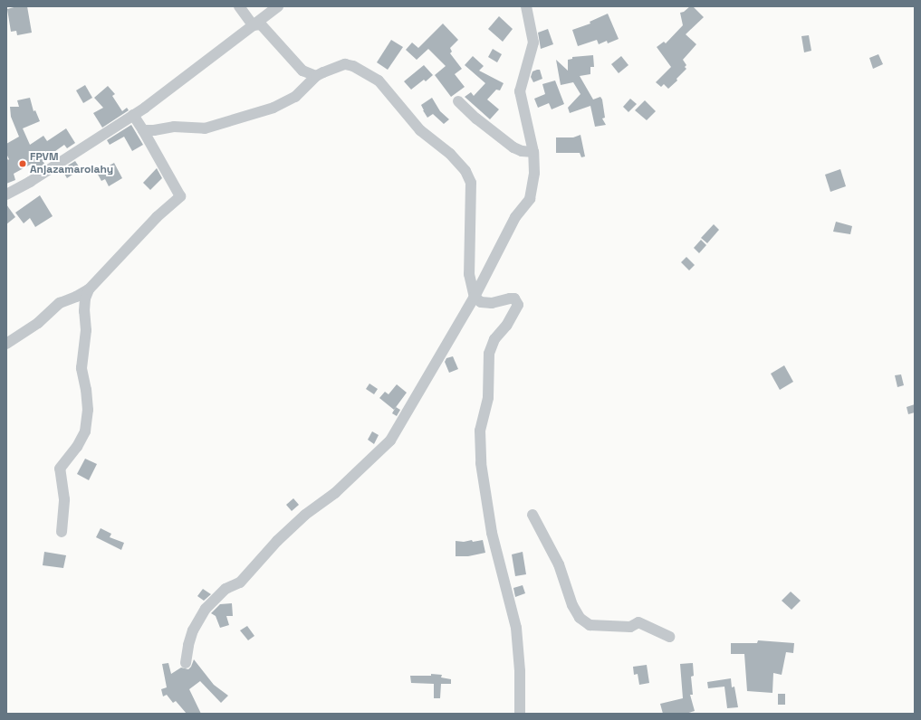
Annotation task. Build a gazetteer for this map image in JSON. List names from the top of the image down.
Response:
{
  "places": ["FPVM Anjazamarolahy"]
}
